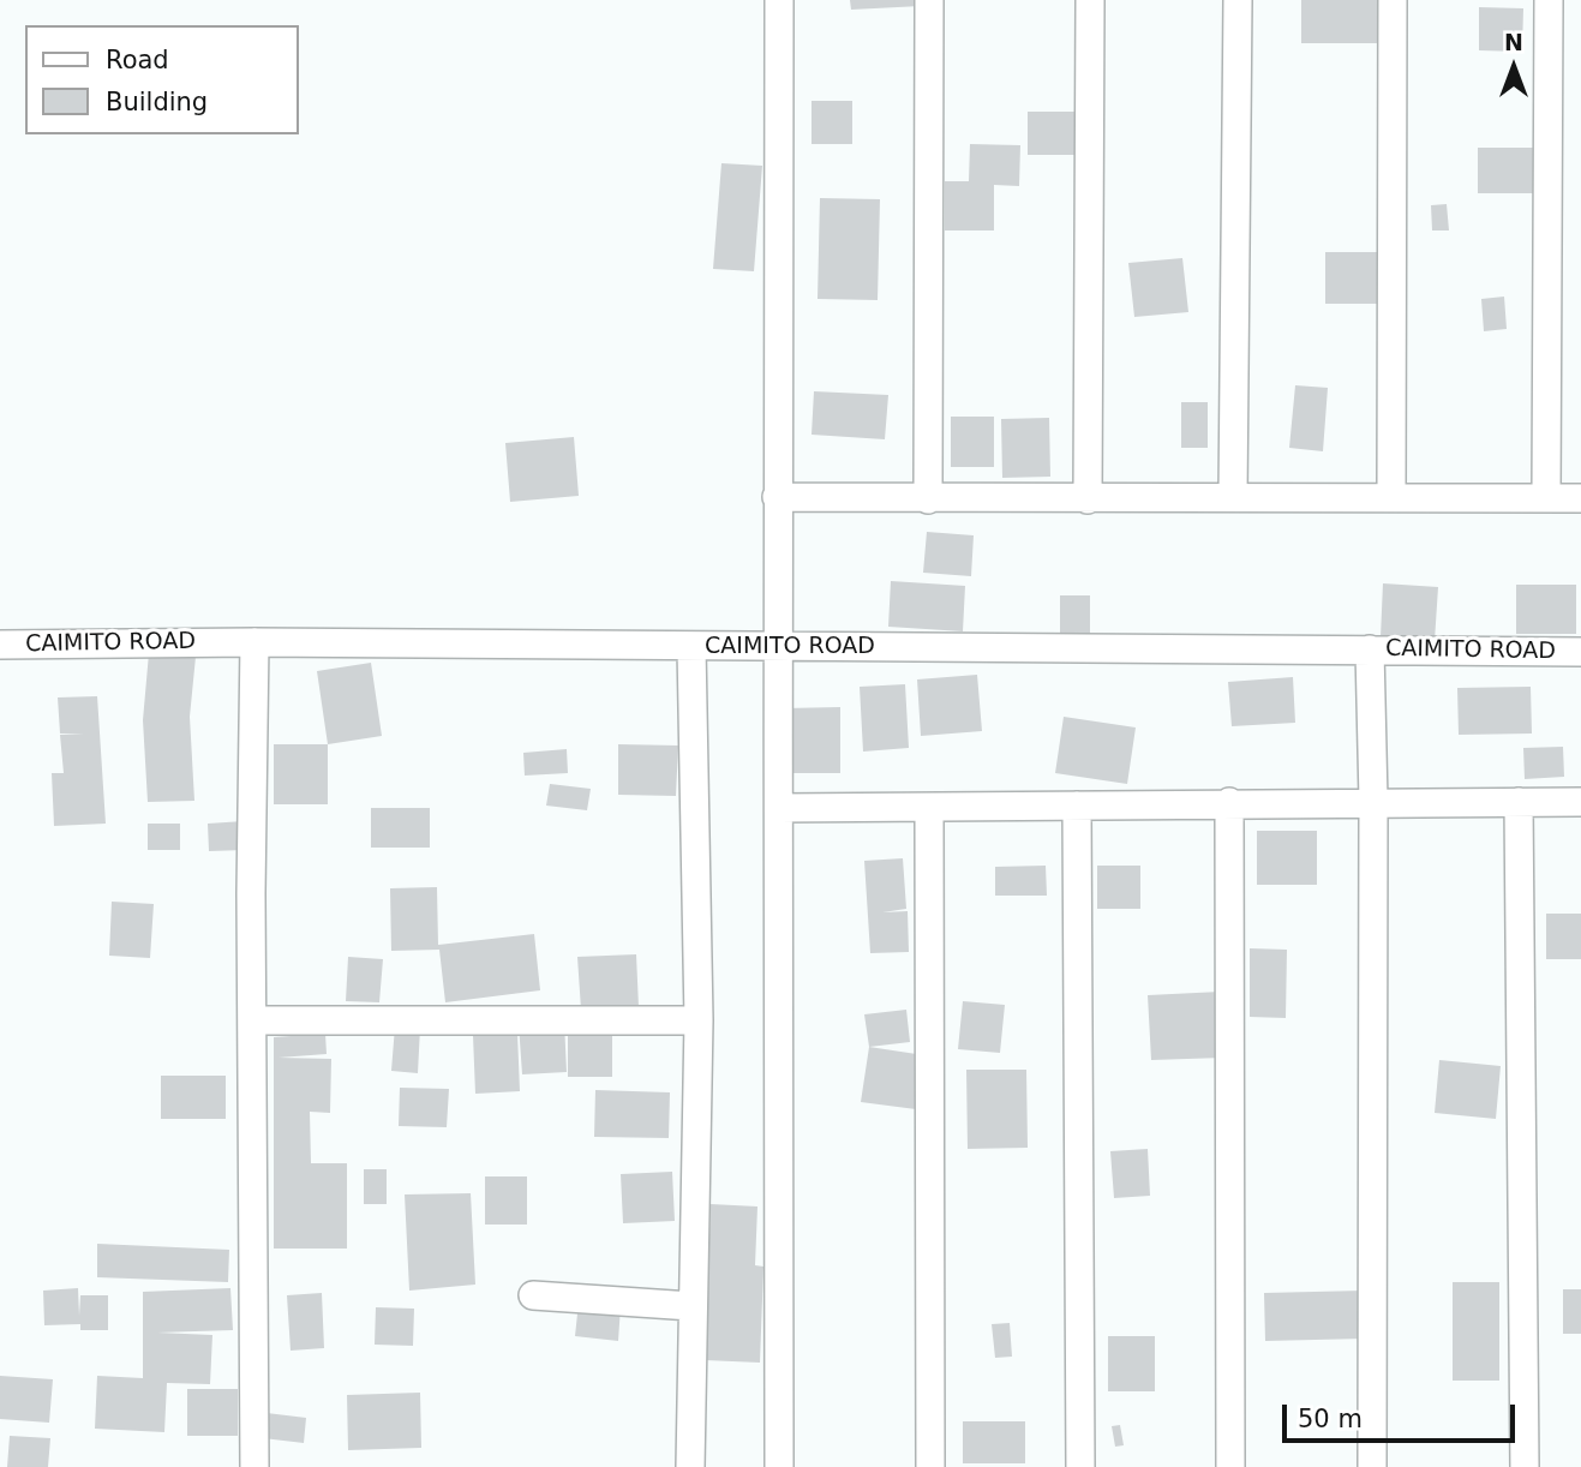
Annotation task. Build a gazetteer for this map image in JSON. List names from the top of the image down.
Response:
{
  "streets": {
    "street": ["CAIMITO ROAD"]
  },
  "legend": ["Road", "Building"],
  "scale_bar": "50 m",
  "north": "top"
}
